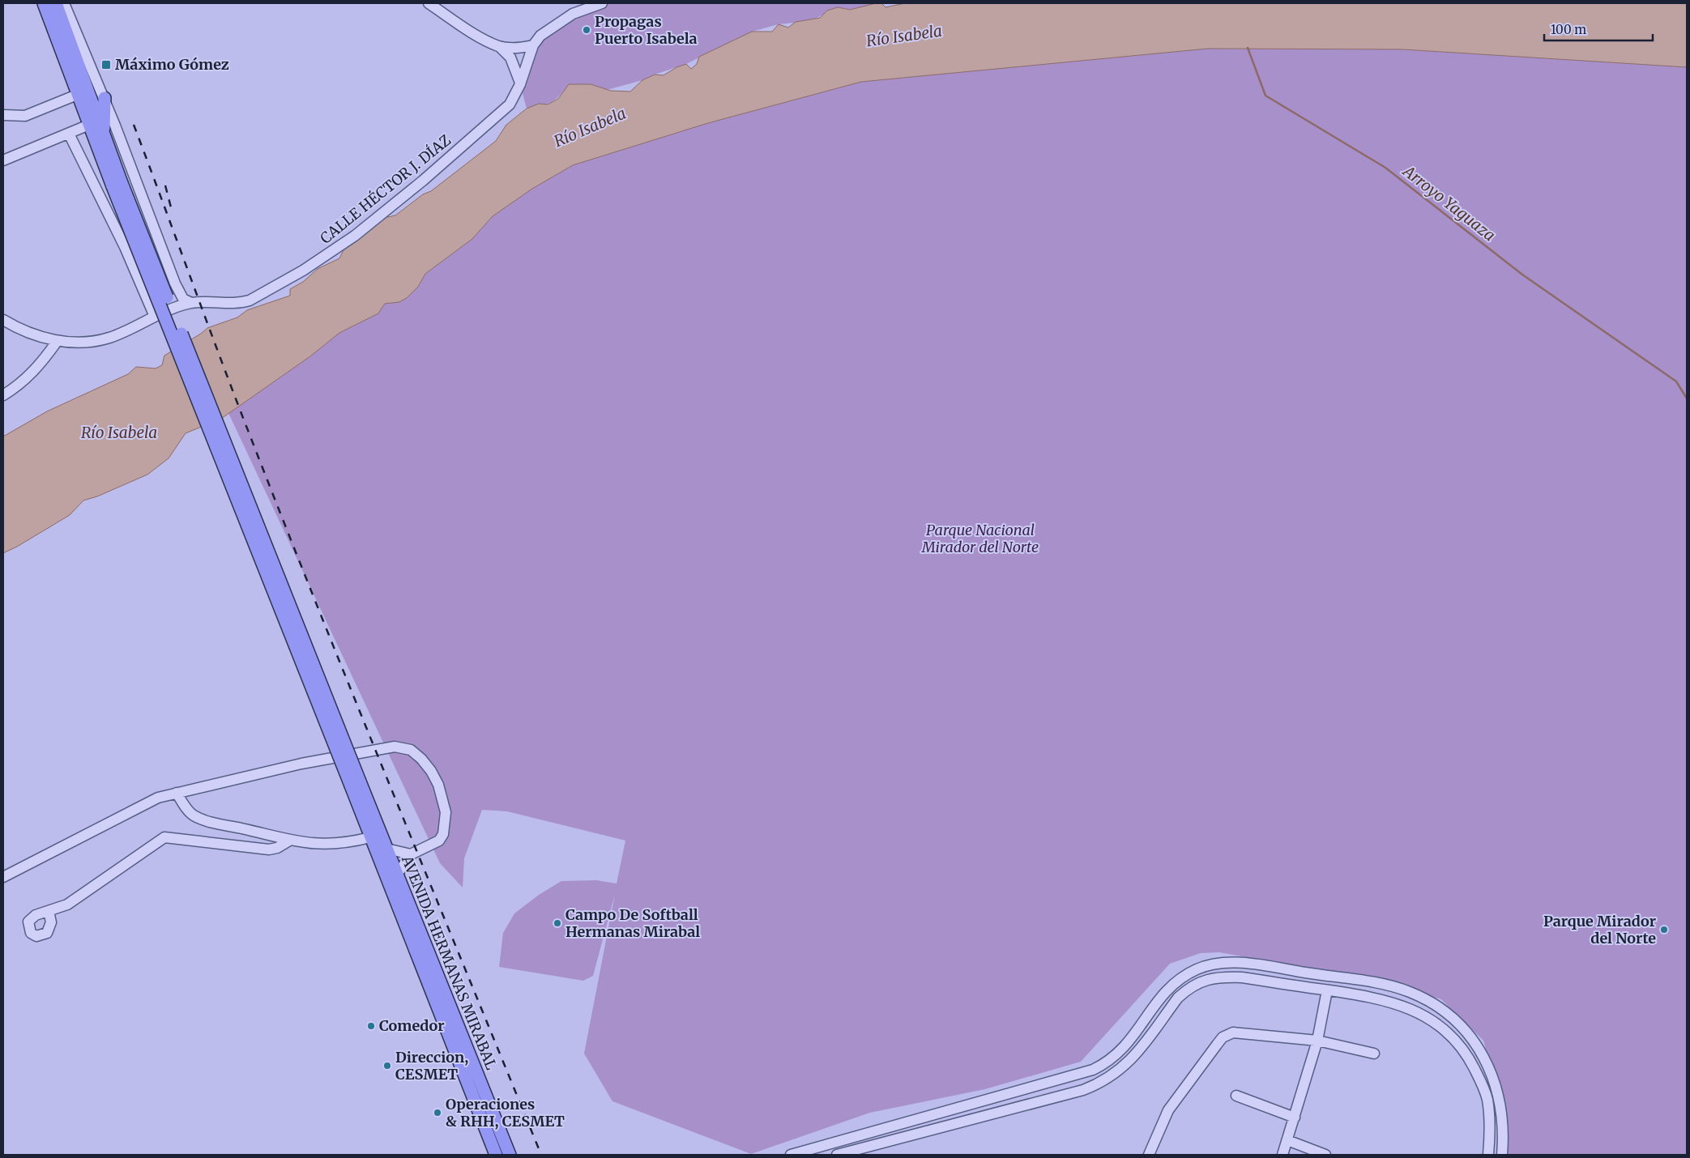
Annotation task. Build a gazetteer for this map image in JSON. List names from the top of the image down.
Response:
{
  "streets": {
    "main road": ["AVENIDA HERMANAS MIRABAL"],
    "street": ["CALLE HÉCTOR J. DÍAZ"]
  },
  "water": ["Río Isabela", "Arroyo Yaguaza"],
  "parks": ["Parque Nacional Mirador del Norte"],
  "places": {
    "other": [
      "Propagas Puerto Isabela",
      "Campo De Softball Hermanas Mirabal",
      "Parque Mirador del Norte",
      "Comedor",
      "Direccion, CESMET",
      "Operaciones & RHH, CESMET"
    ],
    "transit": ["Máximo Gómez"]
  },
  "scale_bar": "100 m"
}
